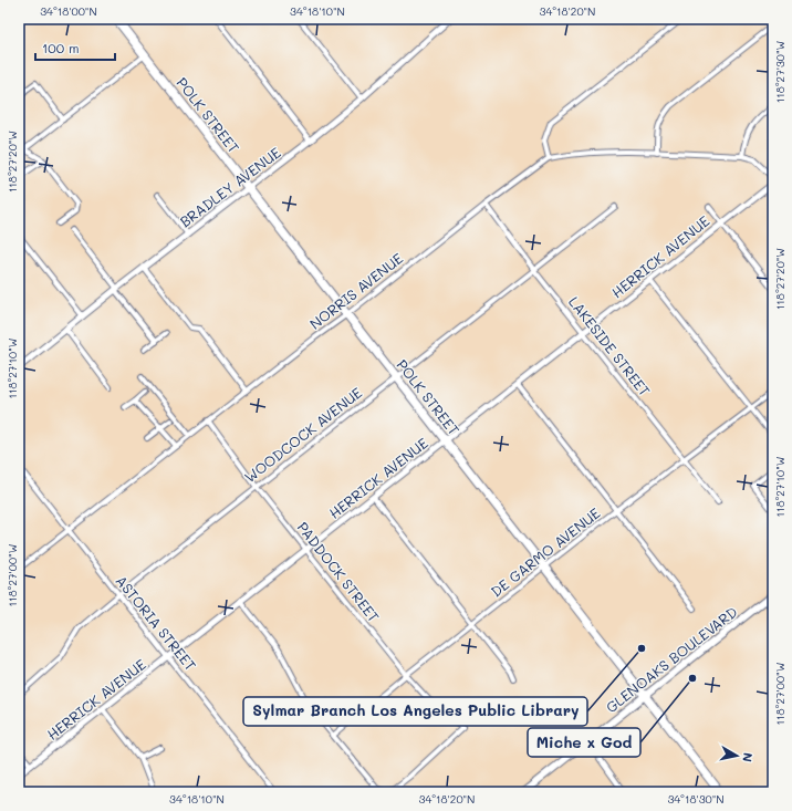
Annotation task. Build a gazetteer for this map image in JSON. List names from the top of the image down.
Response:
{
  "streets": {
    "main road": ["POLK STREET", "GLENOAKS BOULEVARD"],
    "street": [
      "BRADLEY AVENUE",
      "HERRICK AVENUE",
      "NORRIS AVENUE",
      "LAKESIDE STREET",
      "WOODCOCK AVENUE",
      "DE GARMO AVENUE",
      "PADDOCK STREET",
      "ASTORIA STREET"
    ]
  },
  "crossings": [
    ["POLK STREET", "BRADLEY AVENUE"],
    ["POLK STREET", "HERRICK AVENUE"],
    ["POLK STREET", "NORRIS AVENUE"],
    ["POLK STREET", "WOODCOCK AVENUE"],
    ["POLK STREET", "DE GARMO AVENUE"],
    ["POLK STREET", "GLENOAKS BOULEVARD"],
    ["HERRICK AVENUE", "LAKESIDE STREET"],
    ["HERRICK AVENUE", "PADDOCK STREET"],
    ["HERRICK AVENUE", "ASTORIA STREET"],
    ["NORRIS AVENUE", "LAKESIDE STREET"],
    ["NORRIS AVENUE", "PADDOCK STREET"],
    ["NORRIS AVENUE", "ASTORIA STREET"],
    ["LAKESIDE STREET", "WOODCOCK AVENUE"],
    ["LAKESIDE STREET", "DE GARMO AVENUE"],
    ["WOODCOCK AVENUE", "PADDOCK STREET"],
    ["WOODCOCK AVENUE", "ASTORIA STREET"],
    ["DE GARMO AVENUE", "PADDOCK STREET"]
  ],
  "places": ["Sylmar Branch Los Angeles Public Library", "Miche x God"],
  "scale_bar": "100 m",
  "north": "right",
  "coordinates": [
    "34°18'00\"N",
    "34°18'10\"N",
    "34°18'20\"N",
    "118°27'30\"W",
    "118°27'20\"W",
    "118°27'10\"W",
    "118°27'00\"W",
    "34°18'30\"N"
  ]
}
